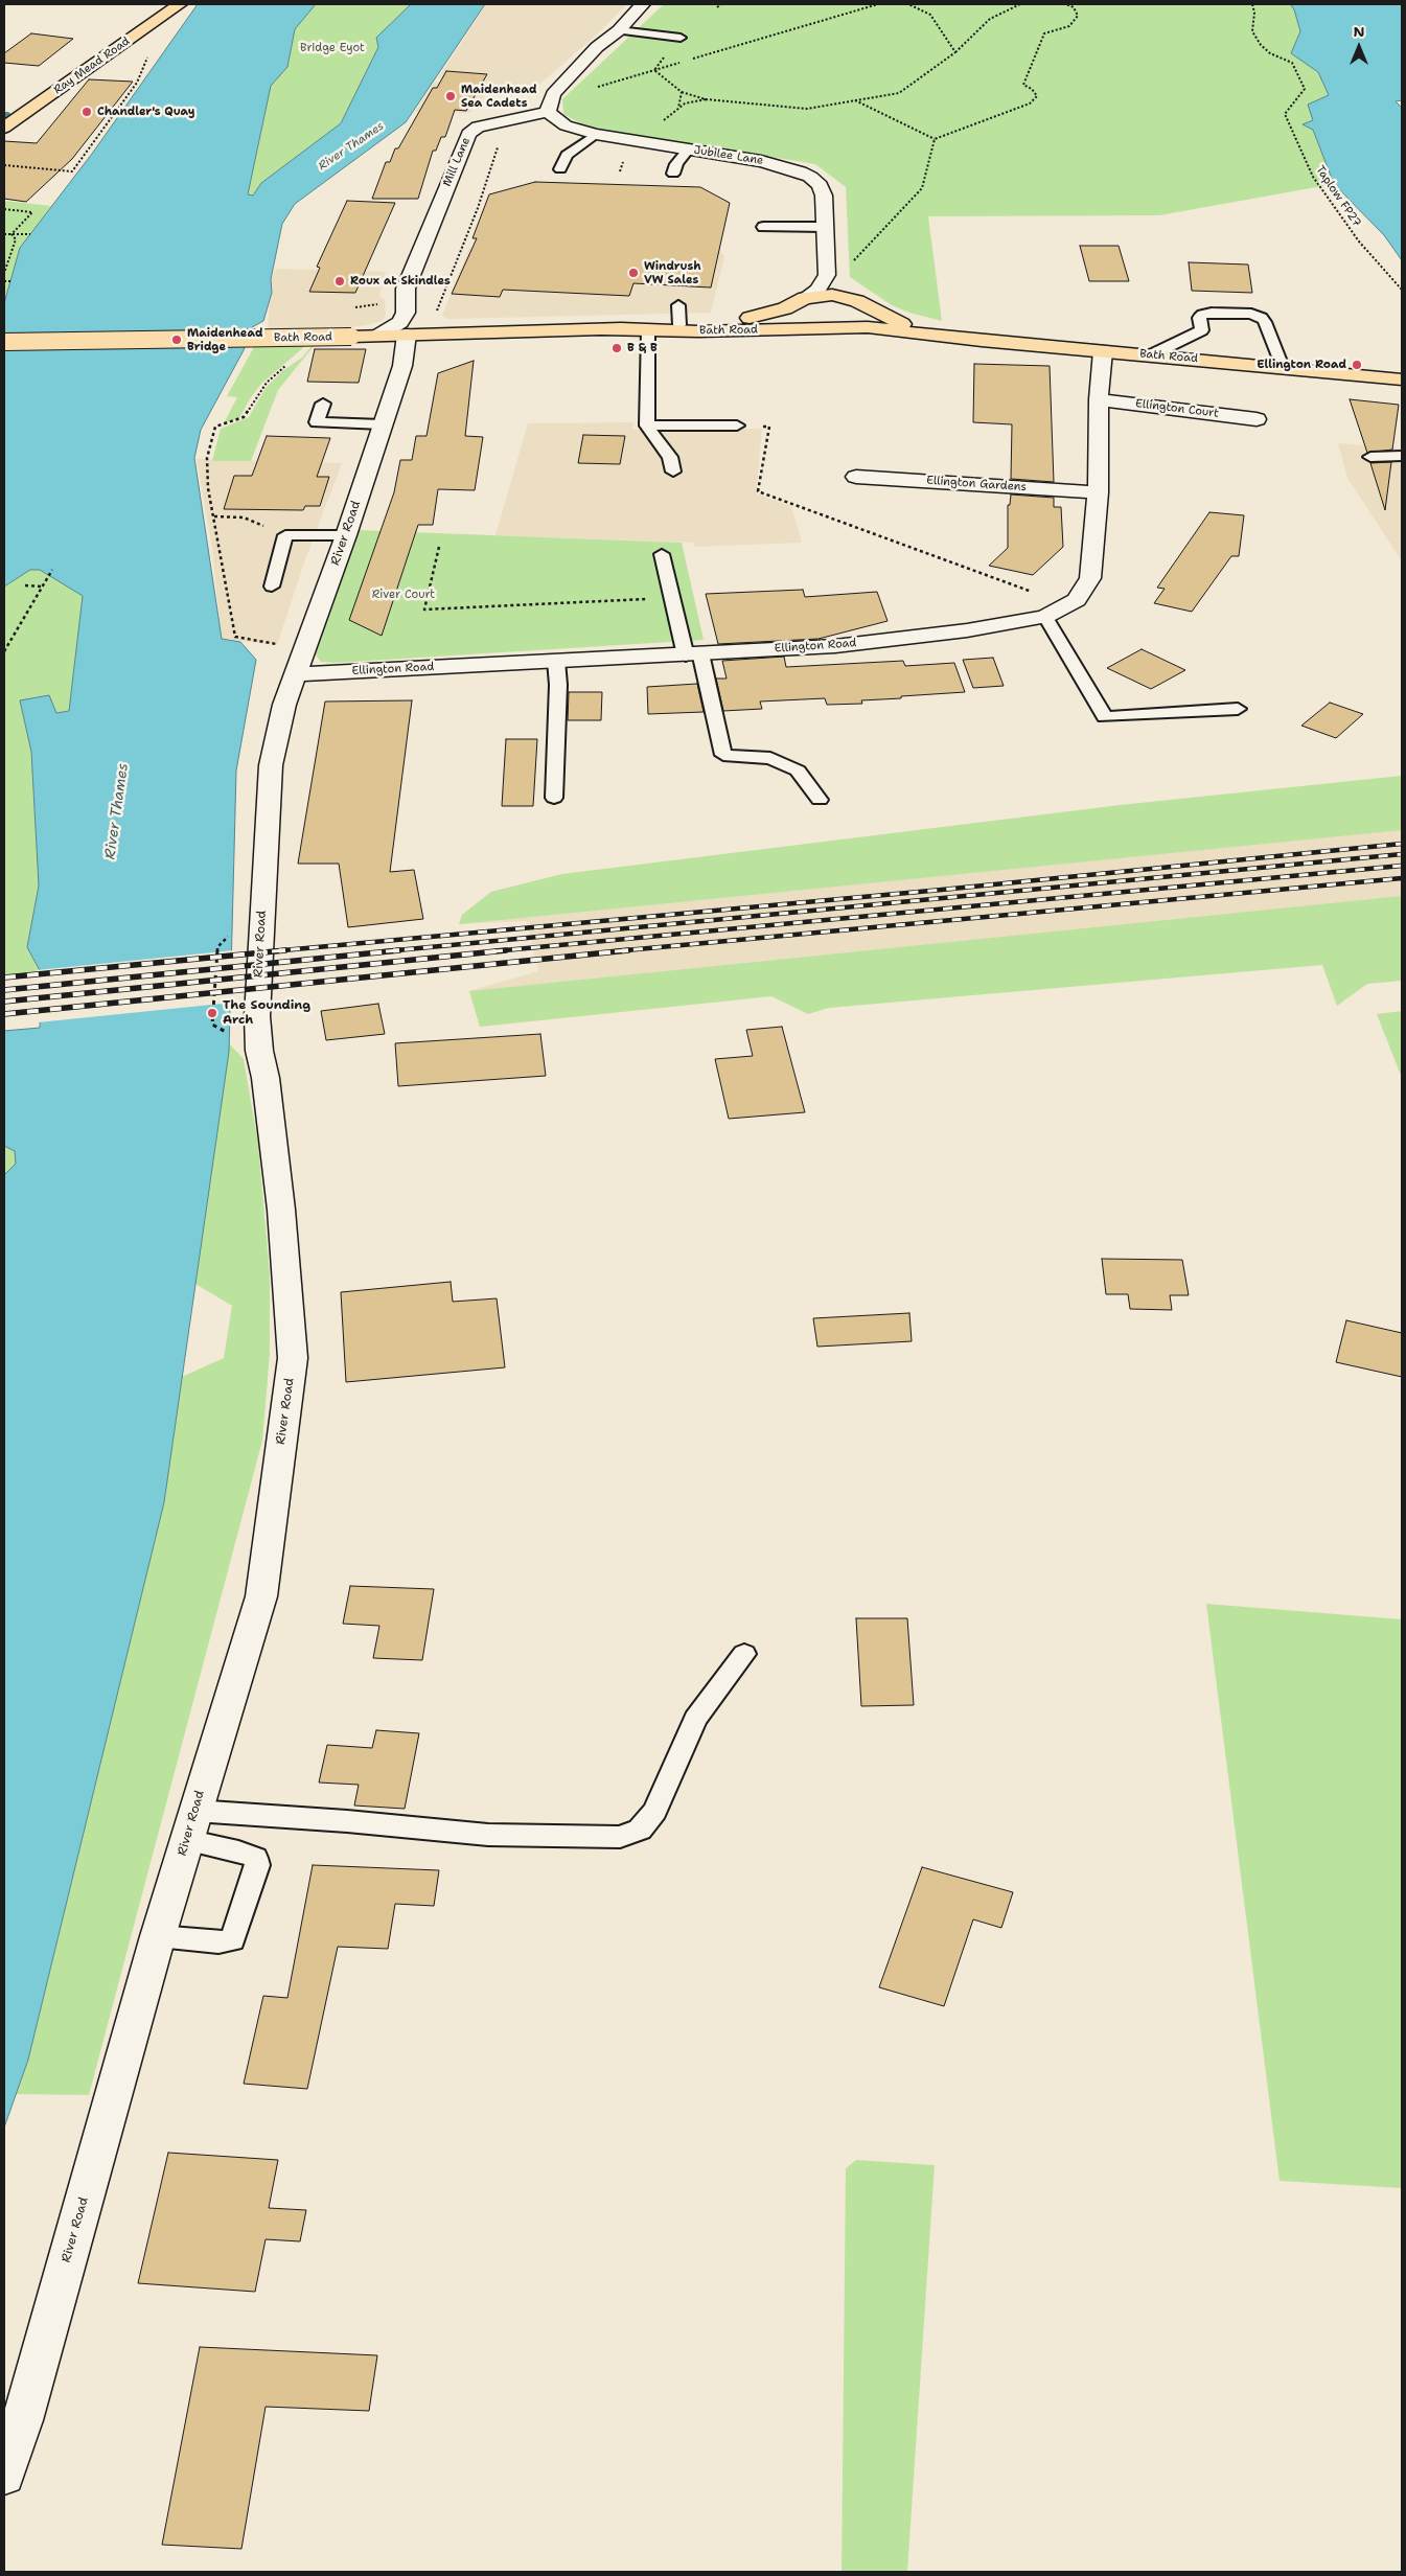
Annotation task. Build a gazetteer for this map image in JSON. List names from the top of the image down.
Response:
{
  "streets": {
    "main road": ["Ray Mead Road", "Bath Road"],
    "street": [
      "Jubilee Lane",
      "Mill Lane",
      "Ellington Court",
      "Ellington Gardens",
      "River Road",
      "Ellington Road"
    ],
    "path": ["Taplow FP27"]
  },
  "crossings": [
    ["Jubilee Lane", "Mill Lane"],
    ["Mill Lane", "Bath Road"],
    ["Bath Road", "River Road"],
    ["River Road", "Ellington Road"]
  ],
  "water": ["River Thames"],
  "parks": ["Bridge Eyot", "River Court"],
  "places": [
    "Maidenhead Sea Cadets",
    "Chandler's Quay",
    "Windrush VW Sales",
    "Roux at Skindles",
    "Maidenhead Bridge",
    "B & B",
    "Ellington Road",
    "The Sounding Arch"
  ],
  "north": "top"
}
